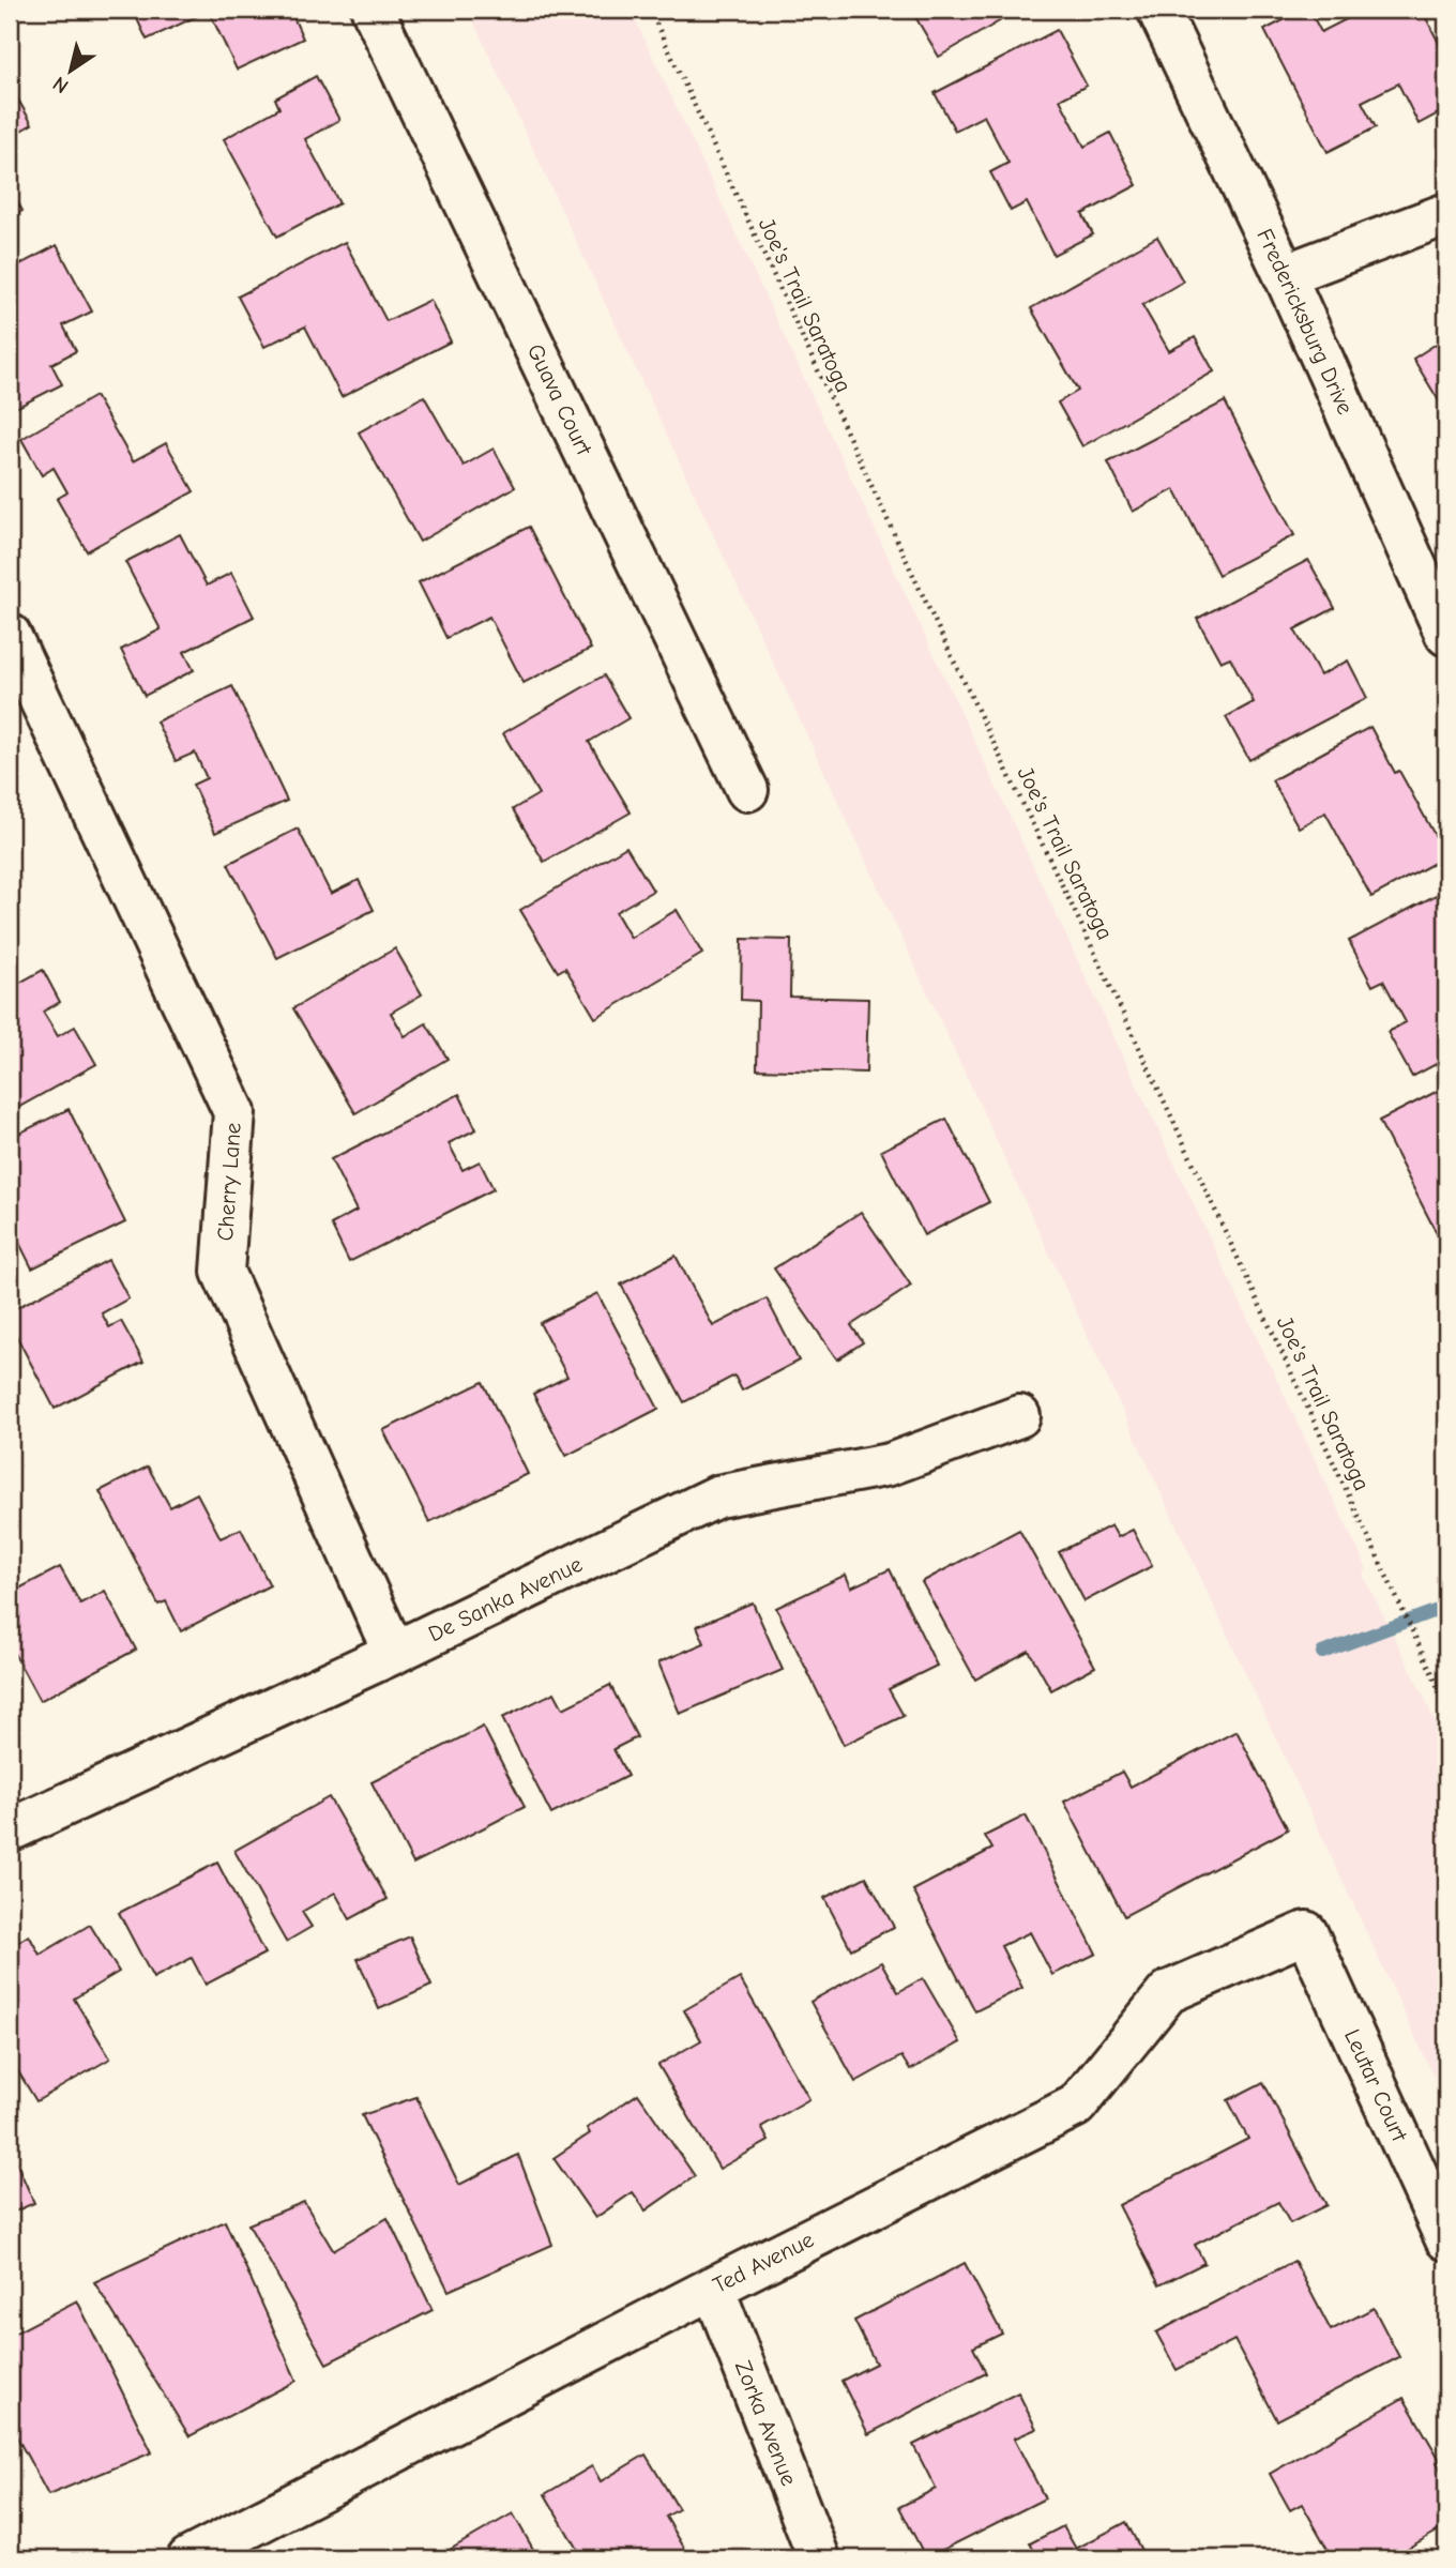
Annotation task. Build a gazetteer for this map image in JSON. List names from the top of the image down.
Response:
{
  "streets": {
    "street": [
      "Fredericksburg Drive",
      "Guava Court",
      "Cherry Lane",
      "De Sanka Avenue",
      "Leutar Court",
      "Ted Avenue",
      "Zorka Avenue"
    ],
    "path": ["Joe's Trail Saratoga"]
  },
  "crossings": [
    ["Cherry Lane", "De Sanka Avenue"],
    ["Leutar Court", "Ted Avenue"],
    ["Ted Avenue", "Zorka Avenue"]
  ],
  "north": "bottom left"
}
